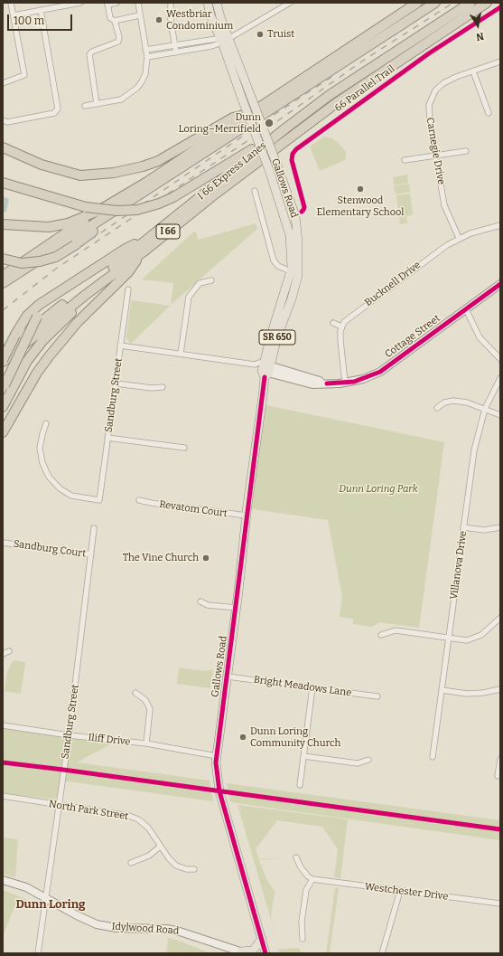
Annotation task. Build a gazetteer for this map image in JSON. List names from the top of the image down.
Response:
{
  "streets": {
    "highway": ["I 66 Express Lanes", "I 66"],
    "main road": [
      "Gallows Road",
      "Cottage Street",
      "SR 650",
      "Idylwood Road"
    ],
    "street": [
      "Carnegie Drive",
      "Bucknell Drive",
      "Sandburg Street",
      "Revatom Court",
      "Sandburg Court",
      "Villanova Drive",
      "Bright Meadows Lane",
      "Iliff Drive",
      "North Park Street",
      "Westchester Drive"
    ],
    "cycle path": ["66 Parallel Trail"]
  },
  "crossings": [
    ["Carnegie Drive", "Bucknell Drive"],
    ["Gallows Road", "Cottage Street"],
    ["Gallows Road", "Revatom Court"],
    ["Gallows Road", "Bright Meadows Lane"],
    ["Gallows Road", "Iliff Drive"],
    ["Cottage Street", "Sandburg Street"],
    ["Sandburg Street", "Sandburg Court"],
    ["Sandburg Street", "Iliff Drive"],
    ["Sandburg Street", "North Park Street"],
    ["Sandburg Street", "Idylwood Road"]
  ],
  "districts": ["Dunn Loring"],
  "parks": ["Dunn Loring Park"],
  "places": [
    "Westbriar Condominium",
    "Truist",
    "Dunn Loring–Merrifield",
    "Stenwood Elementary School",
    "The Vine Church",
    "Dunn Loring Community Church"
  ],
  "scale_bar": "100 m",
  "north": "bottom"
}
